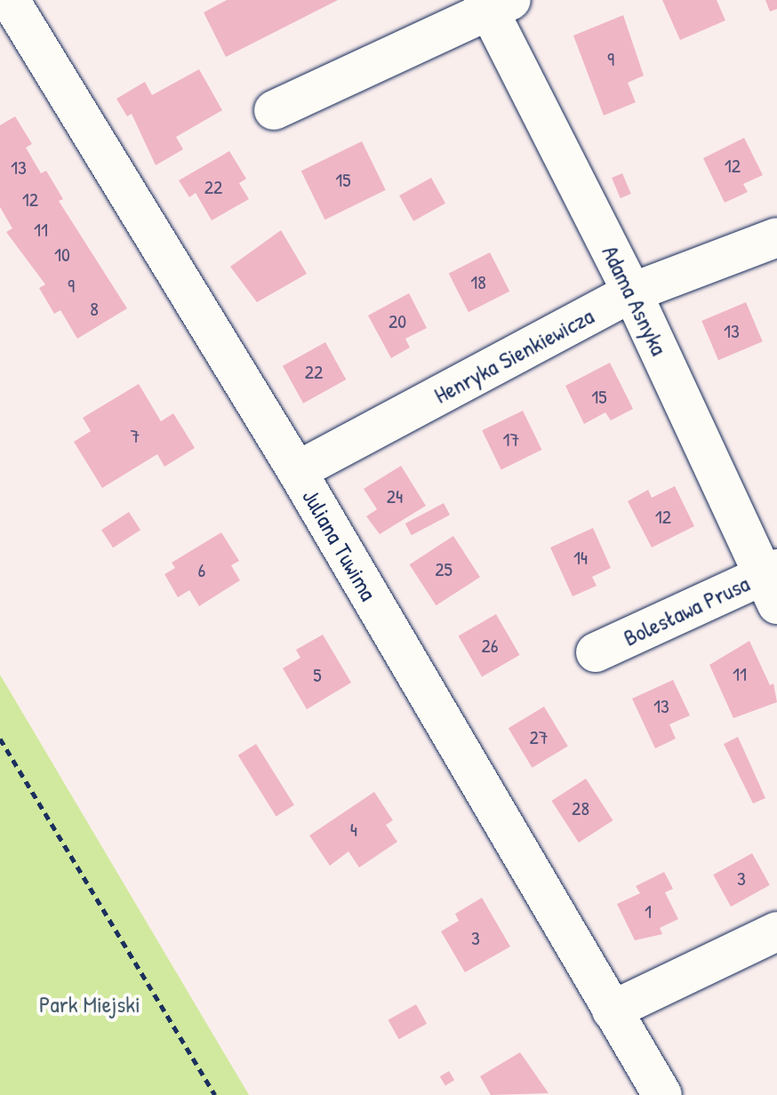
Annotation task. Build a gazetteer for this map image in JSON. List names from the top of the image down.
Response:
{
  "streets": {
    "street": [
      "Adama Asnyka",
      "Henryka Sienkiewicza",
      "Juliana Tuwima",
      "Bolesława Prusa"
    ]
  },
  "crossings": [
    ["Adama Asnyka", "Henryka Sienkiewicza"],
    ["Adama Asnyka", "Bolesława Prusa"],
    ["Henryka Sienkiewicza", "Juliana Tuwima"]
  ],
  "parks": ["Park Miejski"],
  "house_numbers": [
    "9",
    "12",
    "13",
    "15",
    "22",
    "12",
    "11",
    "10",
    "18",
    "9",
    "8",
    "20",
    "13",
    "22",
    "15",
    "7",
    "17",
    "24",
    "12",
    "14",
    "25",
    "6",
    "26",
    "11",
    "5",
    "13",
    "27",
    "28",
    "4",
    "3",
    "1",
    "3"
  ]
}
